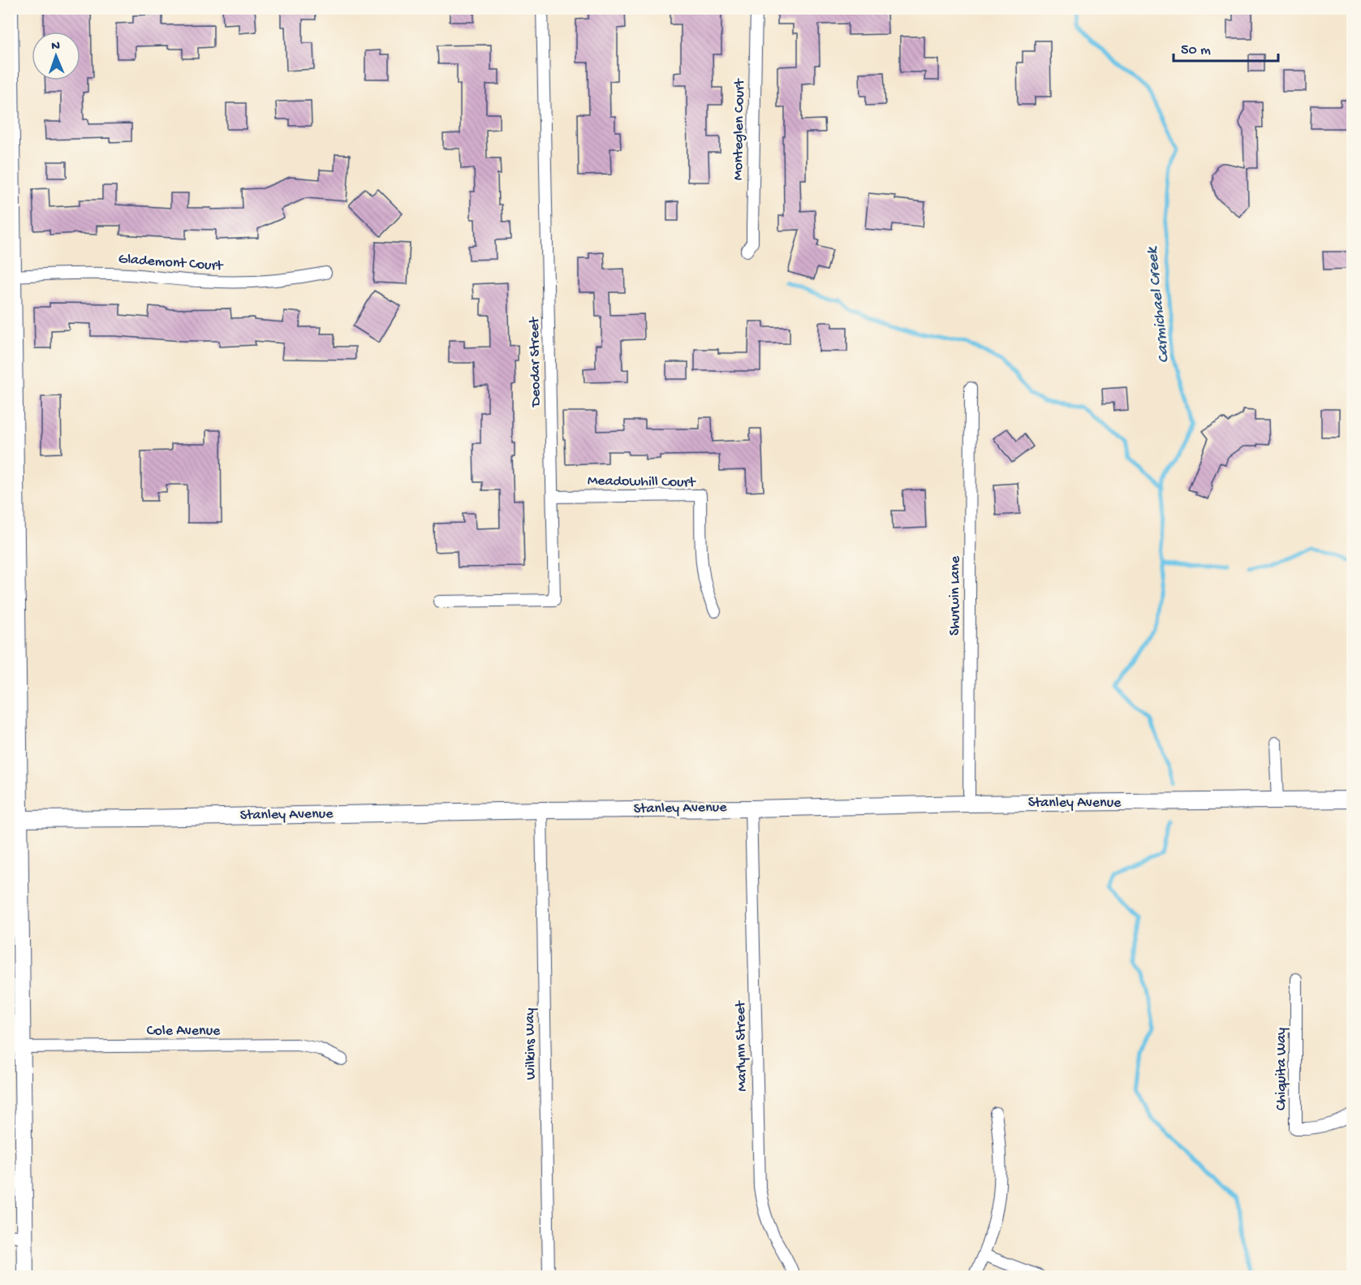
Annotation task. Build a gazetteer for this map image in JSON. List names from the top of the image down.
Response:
{
  "streets": {
    "street": [
      "Monteglen Court",
      "Glademont Court",
      "Deodar Street",
      "Meadowhill Court",
      "Shurwin Lane",
      "Stanley Avenue",
      "Cole Avenue",
      "Wilkins Way",
      "Marlynn Street",
      "Chiquita Way"
    ]
  },
  "crossings": [
    ["Deodar Street", "Meadowhill Court"],
    ["Shurwin Lane", "Stanley Avenue"],
    ["Stanley Avenue", "Wilkins Way"],
    ["Stanley Avenue", "Marlynn Street"]
  ],
  "water": ["Carmichael Creek"],
  "scale_bar": "50 m",
  "north": "top"
}
